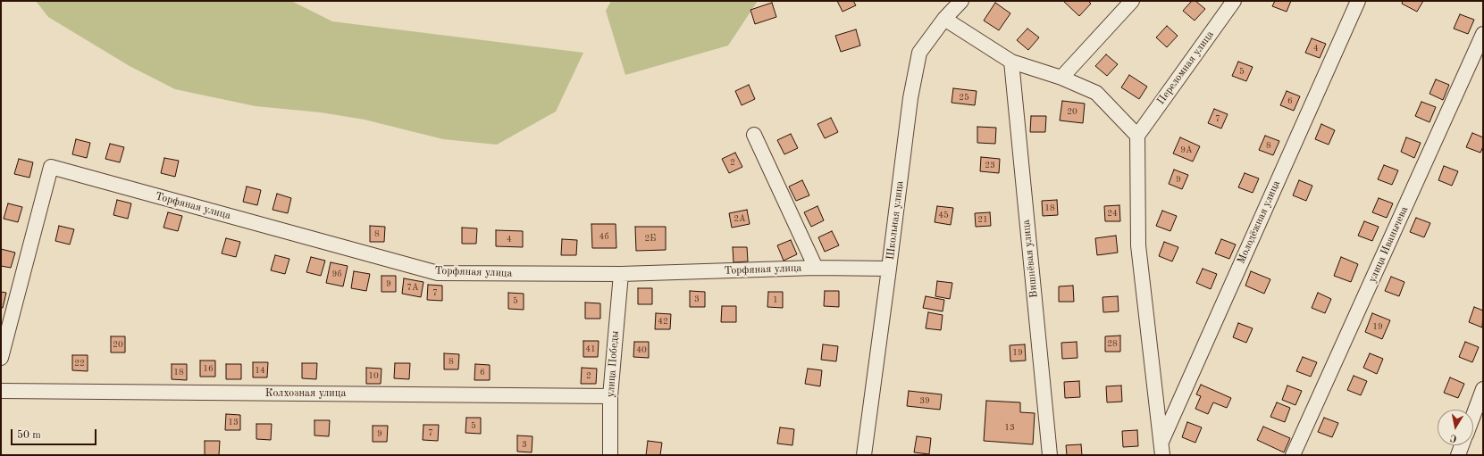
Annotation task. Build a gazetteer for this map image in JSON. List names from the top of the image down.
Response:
{
  "streets": {
    "street": [
      "Переломная улица",
      "Торфяная улица",
      "Школьная улица",
      "Молодёжная улица",
      "улица Иванычева",
      "Вишнёвая улица",
      "улица Победы",
      "Колхозная улица"
    ]
  },
  "crossings": [
    ["Торфяная улица", "Школьная улица"],
    ["Торфяная улица", "улица Победы"],
    ["улица Победы", "Колхозная улица"]
  ],
  "house_numbers": [
    "4",
    "5",
    "25",
    "6",
    "20",
    "7",
    "8",
    "9А",
    "2",
    "23",
    "9",
    "18",
    "24",
    "45",
    "2А",
    "21",
    "8",
    "4б",
    "2Б",
    "4",
    "9б",
    "9",
    "7А",
    "7",
    "3",
    "1",
    "5",
    "42",
    "19",
    "28",
    "20",
    "41",
    "40",
    "19",
    "8",
    "22",
    "16",
    "14",
    "18",
    "6",
    "10",
    "2",
    "39",
    "13",
    "5",
    "13",
    "7",
    "9",
    "3"
  ],
  "scale_bar": "50 m",
  "north": "bottom"
}
